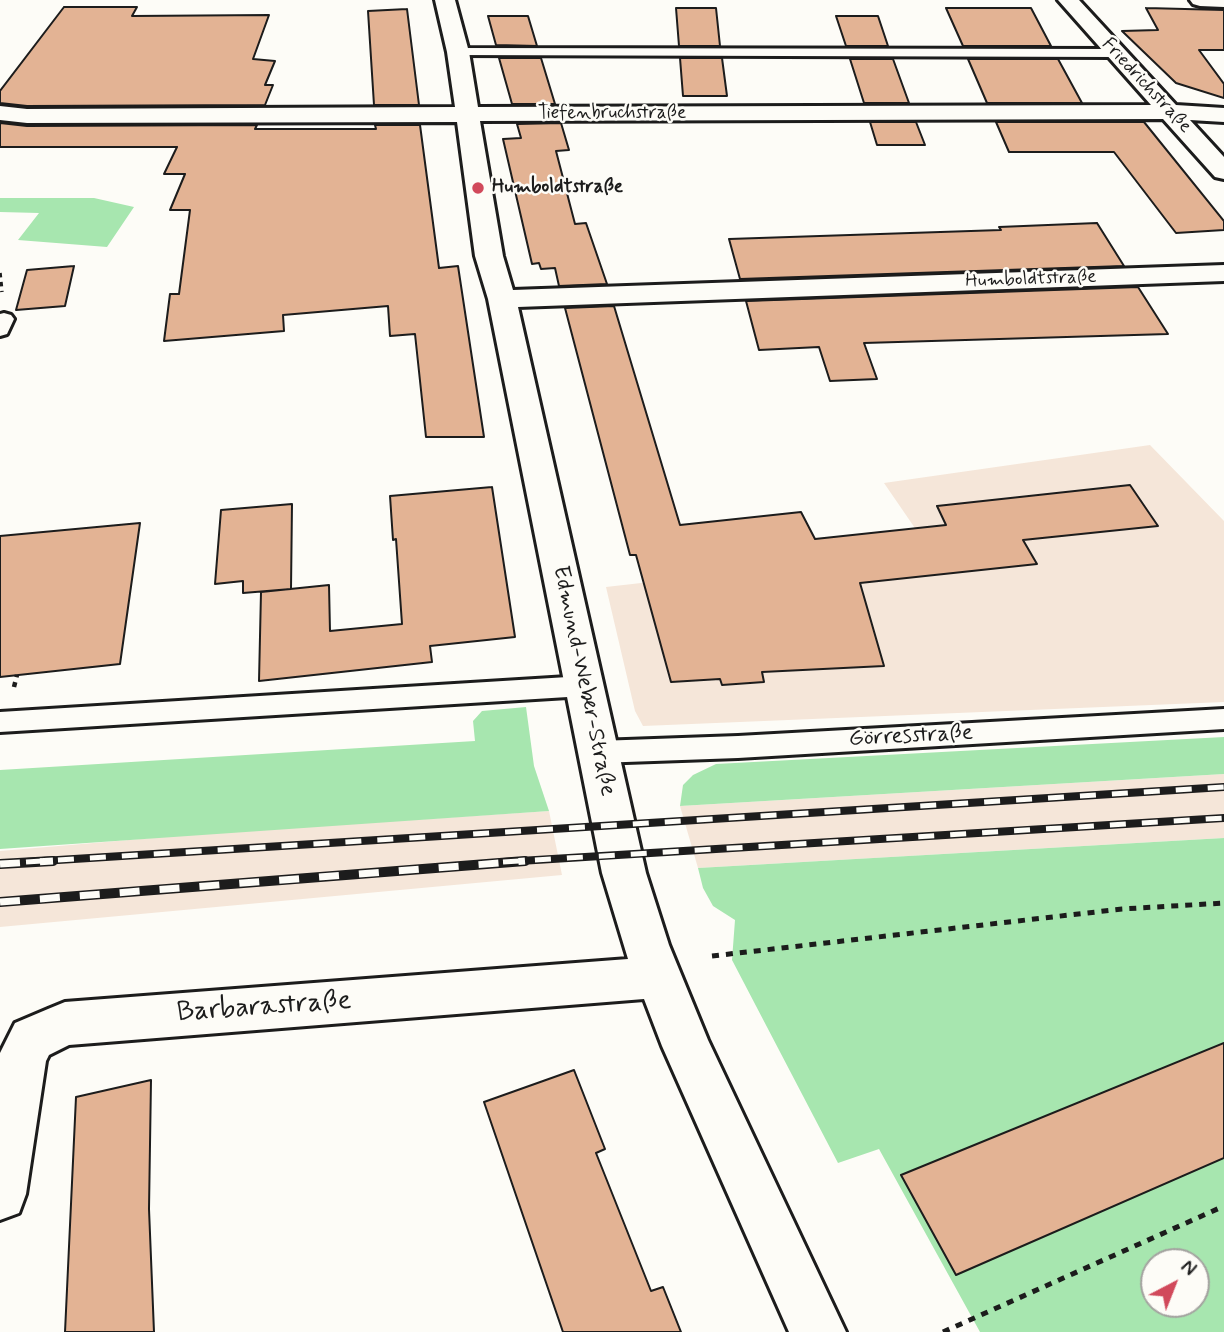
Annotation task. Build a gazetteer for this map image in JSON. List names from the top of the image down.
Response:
{
  "streets": {
    "street": [
      "Friedrichstraße",
      "Tiefenbruchstraße",
      "Humboldtstraße",
      "Edmund-Weber-Straße",
      "Barbarastraße"
    ],
    "lane": ["Görresstraße"]
  },
  "crossings": [
    ["Friedrichstraße", "Tiefenbruchstraße"],
    ["Tiefenbruchstraße", "Edmund-Weber-Straße"],
    ["Humboldtstraße", "Edmund-Weber-Straße"],
    ["Edmund-Weber-Straße", "Görresstraße"],
    ["Edmund-Weber-Straße", "Barbarastraße"]
  ],
  "places": ["Humboldtstraße"],
  "north": "top right"
}
